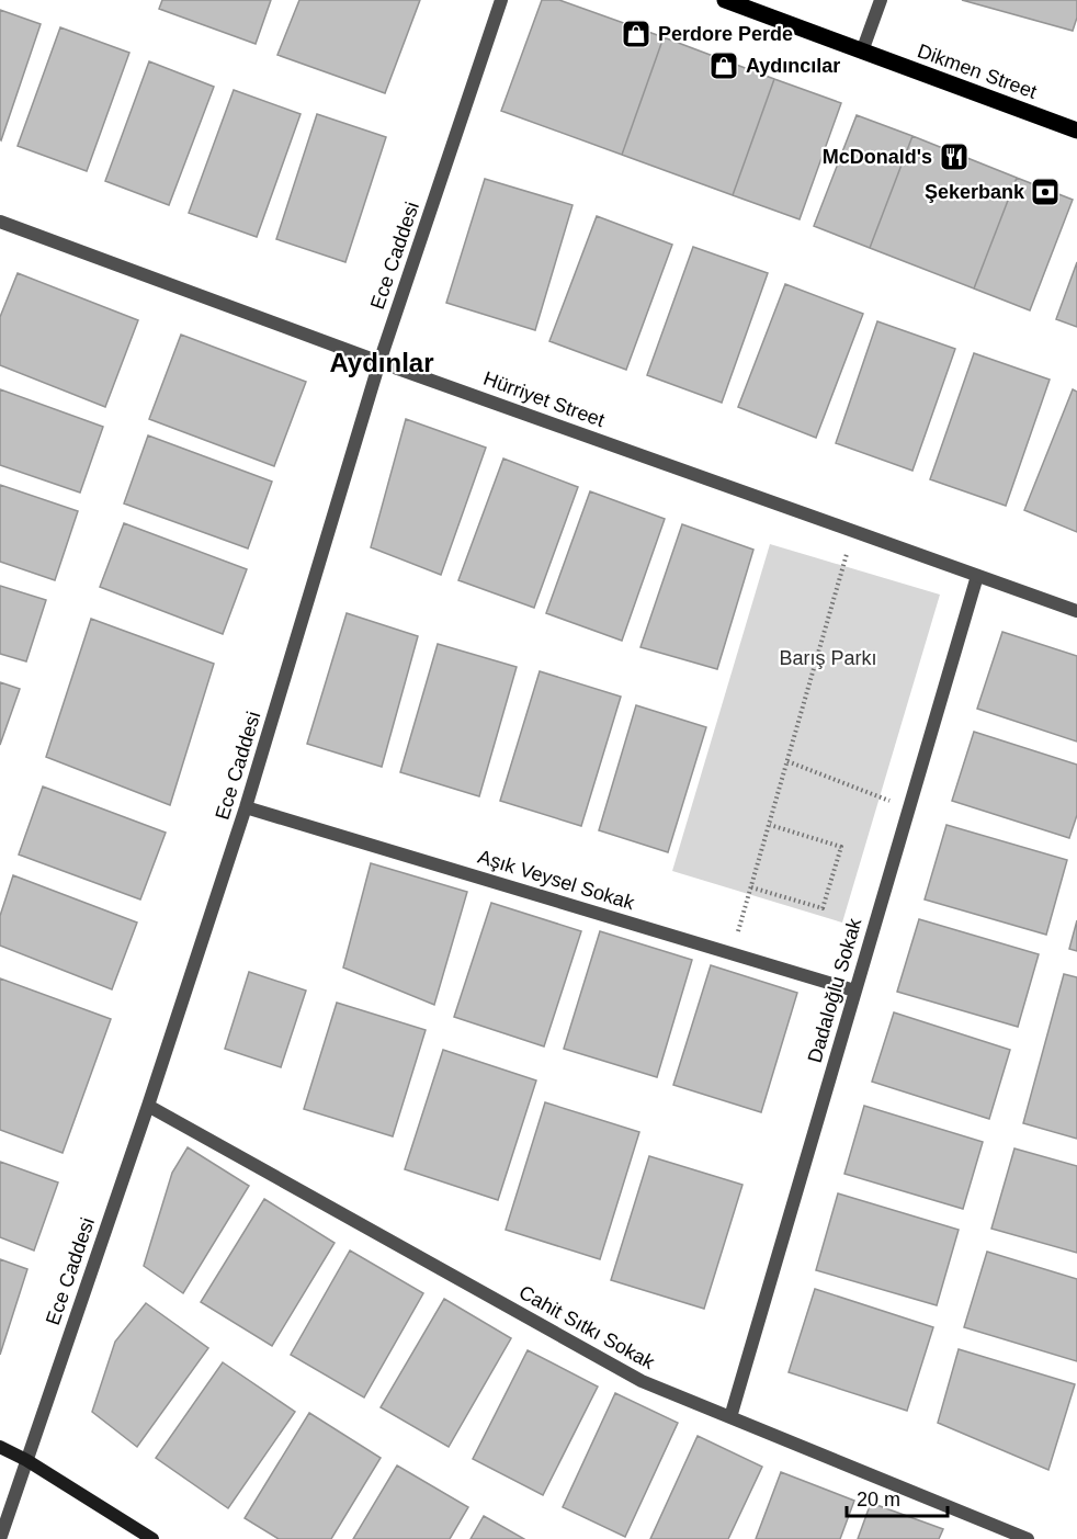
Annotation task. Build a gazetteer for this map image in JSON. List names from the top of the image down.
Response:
{
  "streets": {
    "main road": ["Dikmen Street"],
    "street": [
      "Ece Caddesi",
      "Hürriyet Street",
      "Aşık Veysel Sokak",
      "Dadaloğlu Sokak",
      "Cahit Sıtkı Sokak"
    ]
  },
  "crossings": [
    ["Ece Caddesi", "Hürriyet Street"],
    ["Ece Caddesi", "Aşık Veysel Sokak"],
    ["Ece Caddesi", "Cahit Sıtkı Sokak"],
    ["Hürriyet Street", "Dadaloğlu Sokak"],
    ["Aşık Veysel Sokak", "Dadaloğlu Sokak"],
    ["Dadaloğlu Sokak", "Cahit Sıtkı Sokak"]
  ],
  "districts": ["Aydınlar"],
  "parks": ["Barış Parkı"],
  "places": {
    "shop": ["Perdore Perde", "Aydıncılar"],
    "restaurant": ["McDonald's"],
    "bank": ["Şekerbank"]
  },
  "scale_bar": "20 m"
}
